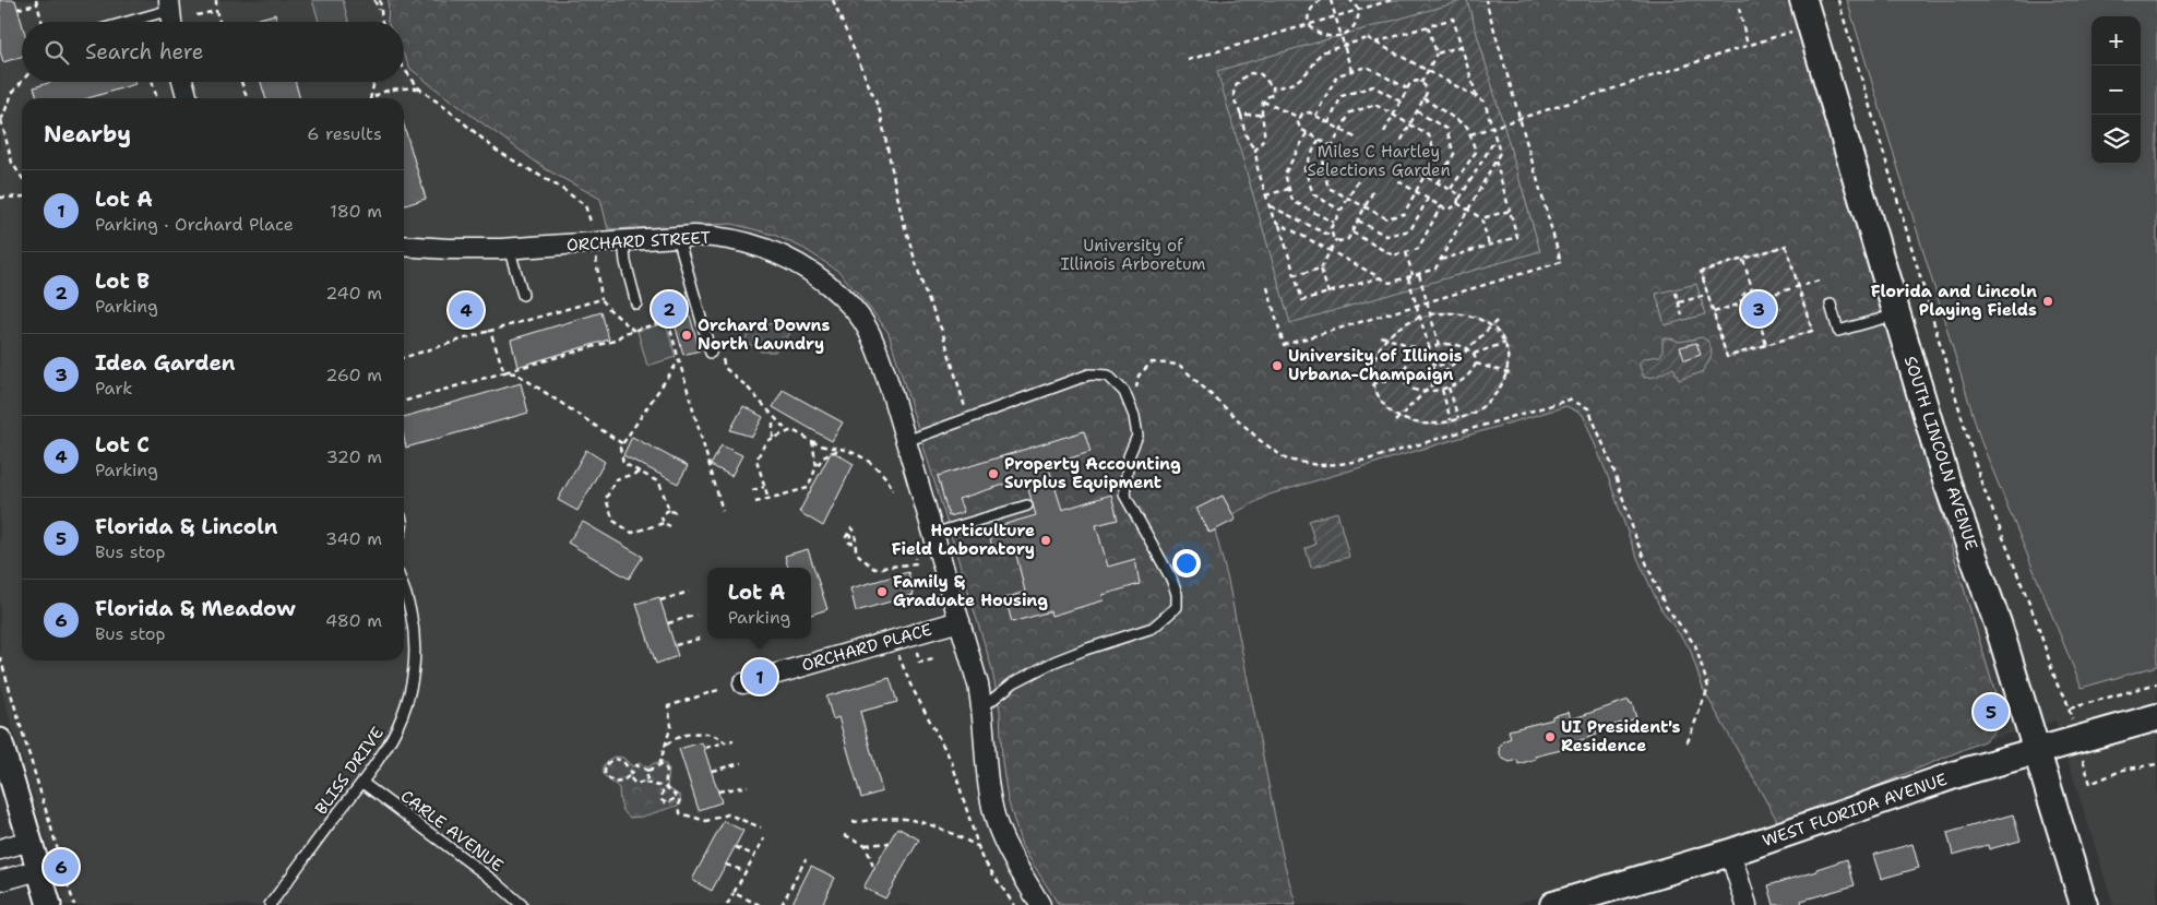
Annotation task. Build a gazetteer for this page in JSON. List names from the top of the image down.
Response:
{
  "streets": {
    "main road": ["SOUTH LINCOLN AVENUE", "WEST FLORIDA AVENUE"],
    "street": ["ORCHARD STREET", "ORCHARD PLACE"],
    "lane": ["BLISS DRIVE", "CARLE AVENUE"]
  },
  "crossings": [
    ["ORCHARD STREET", "ORCHARD PLACE"],
    ["SOUTH LINCOLN AVENUE", "WEST FLORIDA AVENUE"],
    ["BLISS DRIVE", "CARLE AVENUE"]
  ],
  "parks": ["Miles C Hartley Selections Garden", "University of Illinois Arboretum"],
  "places": [
    "Florida and Lincoln Playing Fields",
    "Orchard Downs North Laundry",
    "University of Illinois Urbana-Champaign",
    "Property Accounting Surplus Equipment",
    "Horticulture Field Laboratory",
    "Family & Graduate Housing",
    "UI President's Residence"
  ],
  "page": {
    "map_buttons": ["+", "−"],
    "search": "Search here",
    "heading": ["Nearby", "6 results"],
    "list": [
      {
        "mark": "1",
        "name": "Lot A",
        "note": "Parking · Orchard Place",
        "value": "180 m"
      },
      {
        "mark": "2",
        "name": "Lot B",
        "note": "Parking",
        "value": "240 m"
      },
      {
        "mark": "3",
        "name": "Idea Garden",
        "note": "Park",
        "value": "260 m"
      },
      {
        "mark": "4",
        "name": "Lot C",
        "note": "Parking",
        "value": "320 m"
      },
      {
        "mark": "5",
        "name": "Florida & Lincoln",
        "note": "Bus stop",
        "value": "340 m"
      },
      {
        "mark": "6",
        "name": "Florida & Meadow",
        "note": "Bus stop",
        "value": "480 m"
      }
    ],
    "pins": [
      "2",
      "3",
      "4",
      "1",
      "5",
      "6"
    ],
    "popup": ["Lot A", "Parking"]
  }
}
